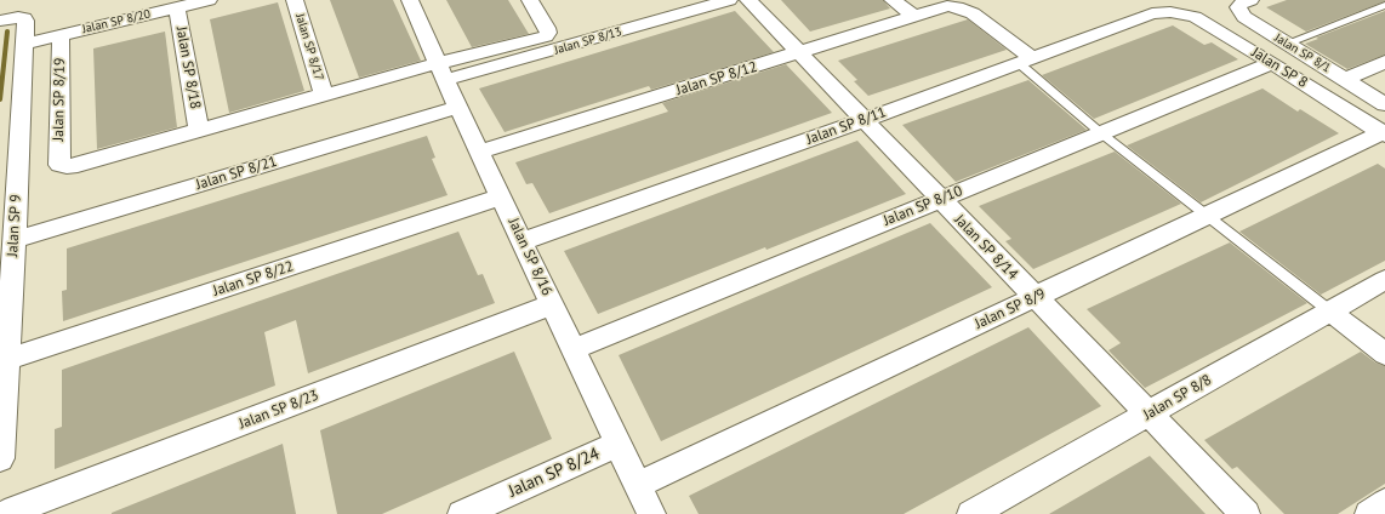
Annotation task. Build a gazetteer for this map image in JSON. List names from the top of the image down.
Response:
{
  "streets": {
    "street": [
      "Jalan SP 8/20",
      "Jalan SP 8/13",
      "Jalan SP 8/17",
      "Jalan SP 8/1",
      "Jalan SP 8/18",
      "Jalan SP 8",
      "Jalan SP 8/12",
      "Jalan SP 8/19",
      "Jalan SP 8/11",
      "Jalan SP 8/21",
      "Jalan SP 8/10",
      "Jalan SP 9",
      "Jalan SP 8/14",
      "Jalan SP 8/16",
      "Jalan SP 8/22",
      "Jalan SP 8/9",
      "Jalan SP 8/8",
      "Jalan SP 8/23",
      "Jalan SP 8/24"
    ]
  },
  "crossings": [
    ["Jalan SP 8/20", "Jalan SP 8/18"],
    ["Jalan SP 8/20", "Jalan SP 8/19"],
    ["Jalan SP 8/20", "Jalan SP 9"],
    ["Jalan SP 8/13", "Jalan SP 8/16"],
    ["Jalan SP 8/18", "Jalan SP 8/19"],
    ["Jalan SP 8", "Jalan SP 8/11"],
    ["Jalan SP 8", "Jalan SP 8/10"],
    ["Jalan SP 8", "Jalan SP 8/9"],
    ["Jalan SP 8/12", "Jalan SP 8/11"],
    ["Jalan SP 8/12", "Jalan SP 8/14"],
    ["Jalan SP 8/12", "Jalan SP 8/16"],
    ["Jalan SP 8/11", "Jalan SP 8/14"],
    ["Jalan SP 8/11", "Jalan SP 8/16"],
    ["Jalan SP 8/21", "Jalan SP 9"],
    ["Jalan SP 8/21", "Jalan SP 8/16"],
    ["Jalan SP 8/10", "Jalan SP 8/14"],
    ["Jalan SP 8/10", "Jalan SP 8/16"],
    ["Jalan SP 9", "Jalan SP 8/22"],
    ["Jalan SP 8/14", "Jalan SP 8/9"],
    ["Jalan SP 8/14", "Jalan SP 8/8"],
    ["Jalan SP 8/16", "Jalan SP 8/22"],
    ["Jalan SP 8/16", "Jalan SP 8/9"],
    ["Jalan SP 8/16", "Jalan SP 8/23"],
    ["Jalan SP 8/16", "Jalan SP 8/24"]
  ]
}
